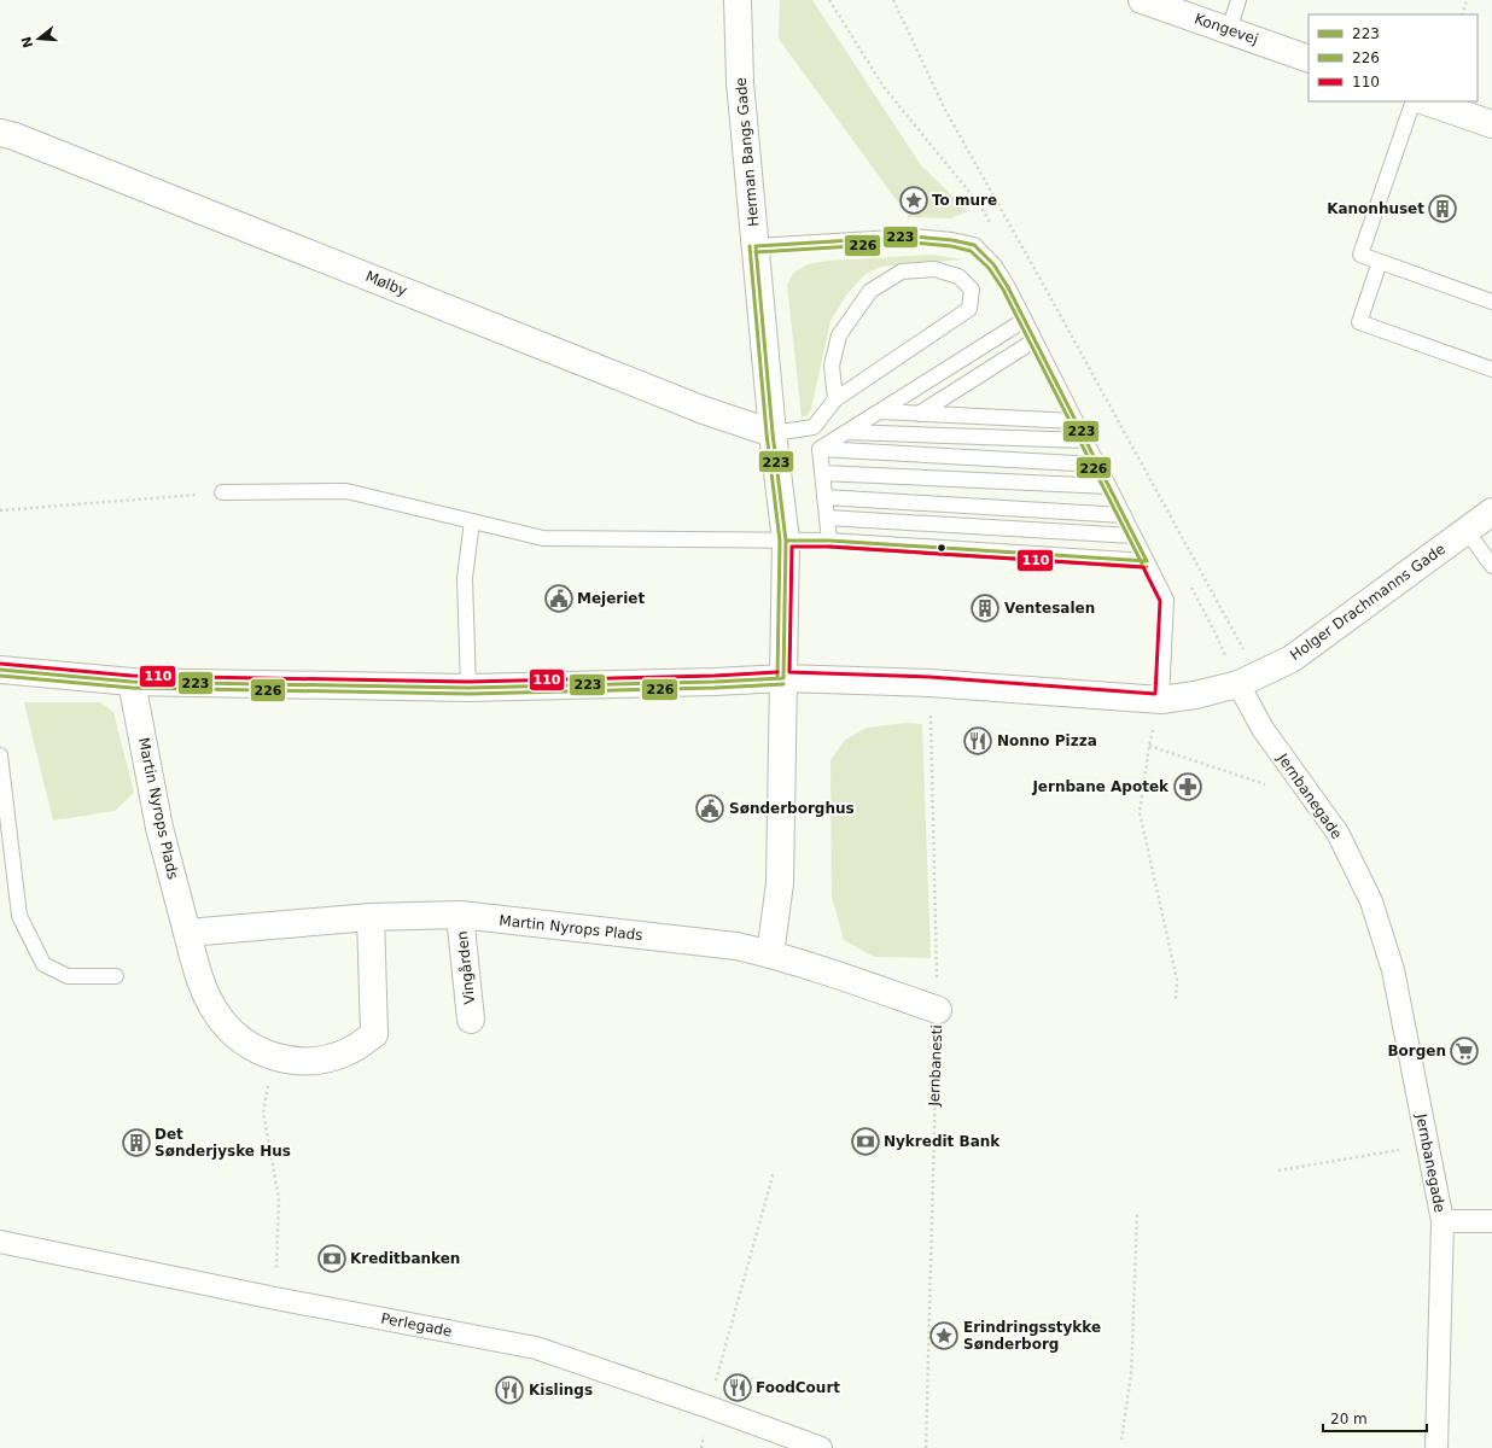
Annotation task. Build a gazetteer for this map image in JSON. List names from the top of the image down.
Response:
{
  "streets": {
    "street": [
      "Kongevej",
      "Herman Bangs Gade",
      "Mølby",
      "Holger Drachmanns Gade",
      "Jernbanegade",
      "Martin Nyrops Plads",
      "Vingården",
      "Perlegade"
    ],
    "path": ["Jernbanesti"]
  },
  "crossings": [
    ["Herman Bangs Gade", "Mølby"],
    ["Holger Drachmanns Gade", "Jernbanegade"],
    ["Martin Nyrops Plads", "Vingården"],
    ["Martin Nyrops Plads", "Jernbanesti"]
  ],
  "places": {
    "place": ["To mure", "Erindringsstykke Sønderborg"],
    "building": ["Kanonhuset", "Ventesalen", "Det Sønderjyske Hus"],
    "public building": ["Mejeriet", "Sønderborghus"],
    "restaurant": ["Nonno Pizza", "FoodCourt", "Kislings"],
    "pharmacy": ["Jernbane Apotek"],
    "supermarket": ["Borgen"],
    "bank": ["Nykredit Bank", "Kreditbanken"]
  },
  "lines": ["transit line 223", "transit line 226", "transit line 110"],
  "legend": ["223", "226", "110"],
  "scale_bar": "20 m",
  "north": "left"
}
